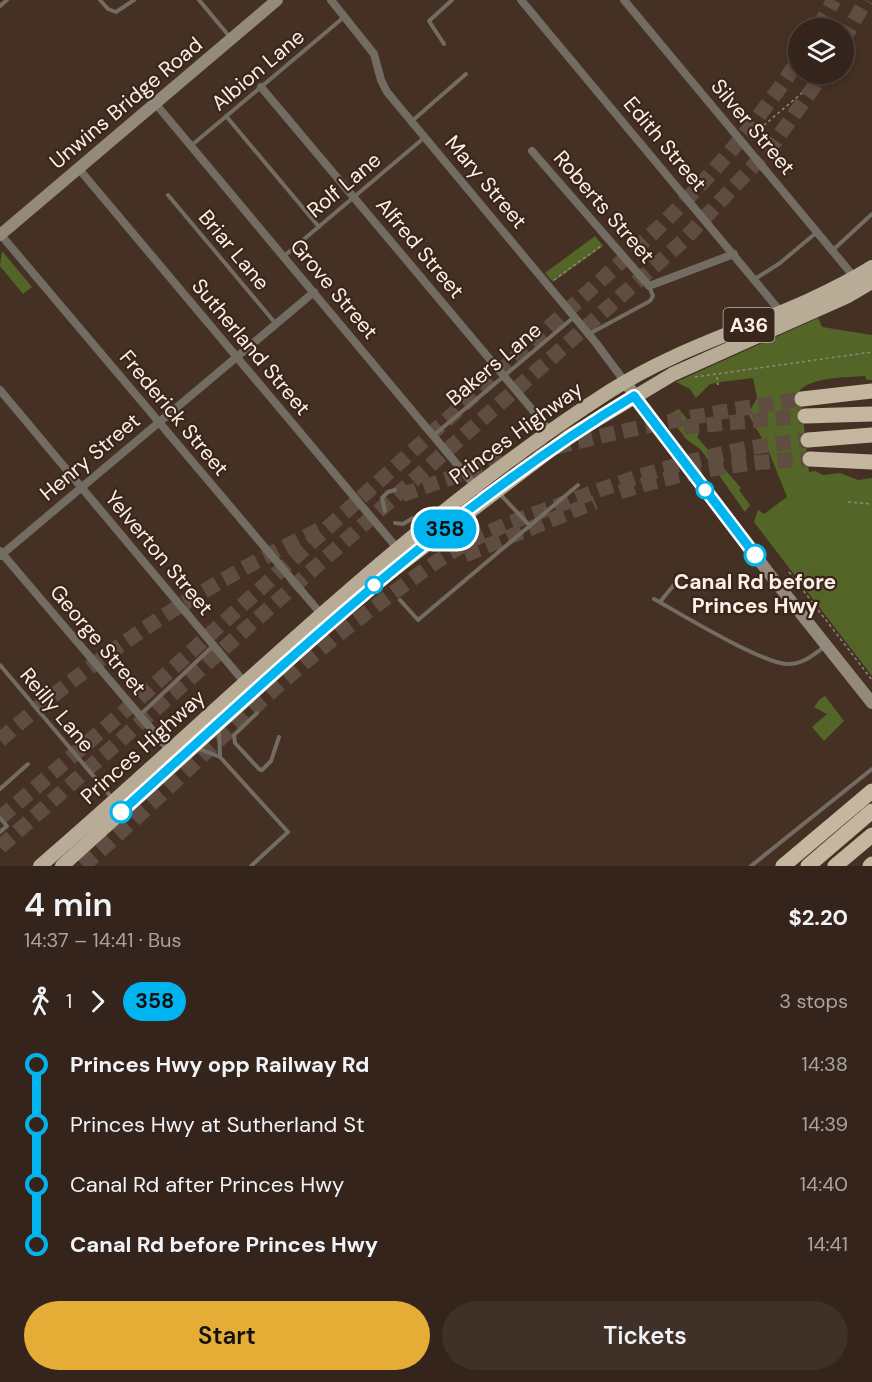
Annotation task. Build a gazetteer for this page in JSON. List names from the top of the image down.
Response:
{
  "streets": {
    "highway": ["A36", "Princes Highway"],
    "main road": ["Unwins Bridge Road"],
    "street": [
      "Silver Street",
      "Edith Street",
      "Mary Street",
      "Roberts Street",
      "Alfred Street",
      "Grove Street",
      "Sutherland Street",
      "Frederick Street",
      "Henry Street",
      "Yelverton Street",
      "George Street"
    ],
    "lane": [
      "Albion Lane",
      "Rolf Lane",
      "Briar Lane",
      "Bakers Lane",
      "Reilly Lane"
    ]
  },
  "crossings": [
    ["Albion Lane", "Mary Street"],
    ["Albion Lane", "Alfred Street"],
    ["Albion Lane", "Grove Street"],
    ["Unwins Bridge Road", "Grove Street"],
    ["Unwins Bridge Road", "Sutherland Street"],
    ["Unwins Bridge Road", "Frederick Street"],
    ["Silver Street", "Princes Highway"],
    ["Edith Street", "Princes Highway"],
    ["Mary Street", "Rolf Lane"],
    ["Mary Street", "Bakers Lane"],
    ["Mary Street", "Princes Highway"],
    ["Rolf Lane", "Alfred Street"],
    ["Rolf Lane", "Grove Street"],
    ["Alfred Street", "Bakers Lane"],
    ["Alfred Street", "Princes Highway"],
    ["Briar Lane", "Henry Street"],
    ["Grove Street", "Bakers Lane"],
    ["Grove Street", "Princes Highway"],
    ["Grove Street", "Henry Street"],
    ["Sutherland Street", "Princes Highway"],
    ["Sutherland Street", "Henry Street"],
    ["Frederick Street", "Princes Highway"],
    ["Frederick Street", "Henry Street"],
    ["Princes Highway", "Yelverton Street"],
    ["Princes Highway", "George Street"],
    ["Princes Highway", "Reilly Lane"],
    ["Henry Street", "Yelverton Street"],
    ["Henry Street", "George Street"]
  ],
  "places": ["Canal Rd before Princes Hwy"],
  "lines": ["bus line 358"],
  "page": {
    "on_map": "358",
    "heading": ["4 min", "14:37 – 14:41 · Bus", "$2.20"],
    "legs": ["1", "358", "3 stops"],
    "list": [
      {
        "name": "Princes Hwy opp Railway Rd",
        "value": "14:38"
      },
      {
        "name": "Princes Hwy at Sutherland St",
        "value": "14:39"
      },
      {
        "name": "Canal Rd after Princes Hwy",
        "value": "14:40"
      },
      {
        "name": "Canal Rd before Princes Hwy",
        "value": "14:41"
      }
    ],
    "buttons": ["Start", "Tickets"]
  }
}
